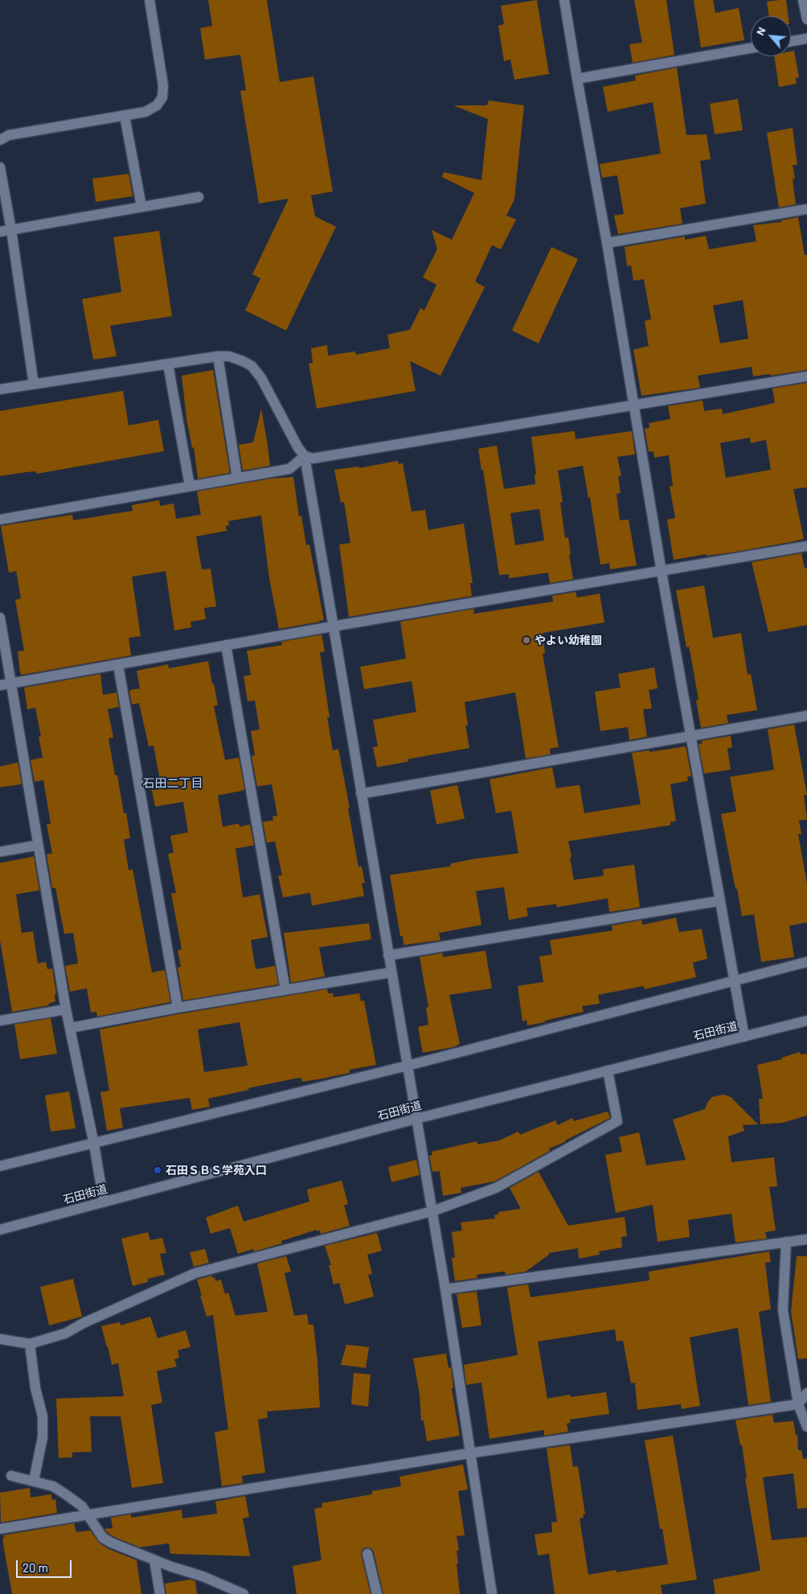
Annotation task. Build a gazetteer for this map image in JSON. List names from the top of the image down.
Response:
{
  "streets": {
    "street": ["石田街道"]
  },
  "districts": ["石田二丁目"],
  "places": ["やよい幼稚園", "石田ＳＢＳ学苑入口"],
  "scale_bar": "20 m",
  "north": "top left"
}
